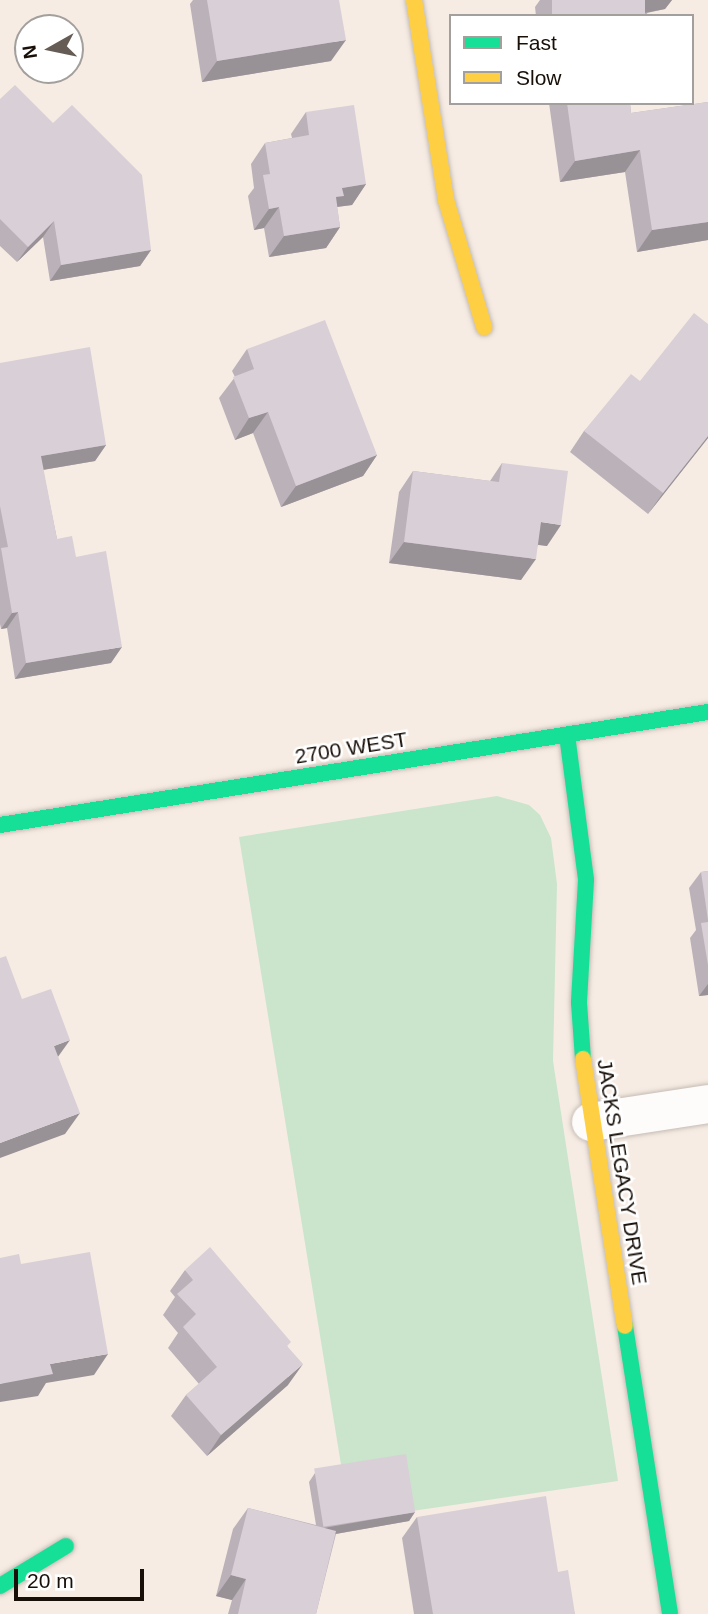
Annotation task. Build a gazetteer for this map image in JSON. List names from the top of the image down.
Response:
{
  "streets": {
    "street": ["2700 WEST", "JACKS LEGACY DRIVE"]
  },
  "crossings": [
    ["2700 WEST", "JACKS LEGACY DRIVE"]
  ],
  "legend": ["Fast", "Slow"],
  "scale_bar": "20 m",
  "north": "left"
}
